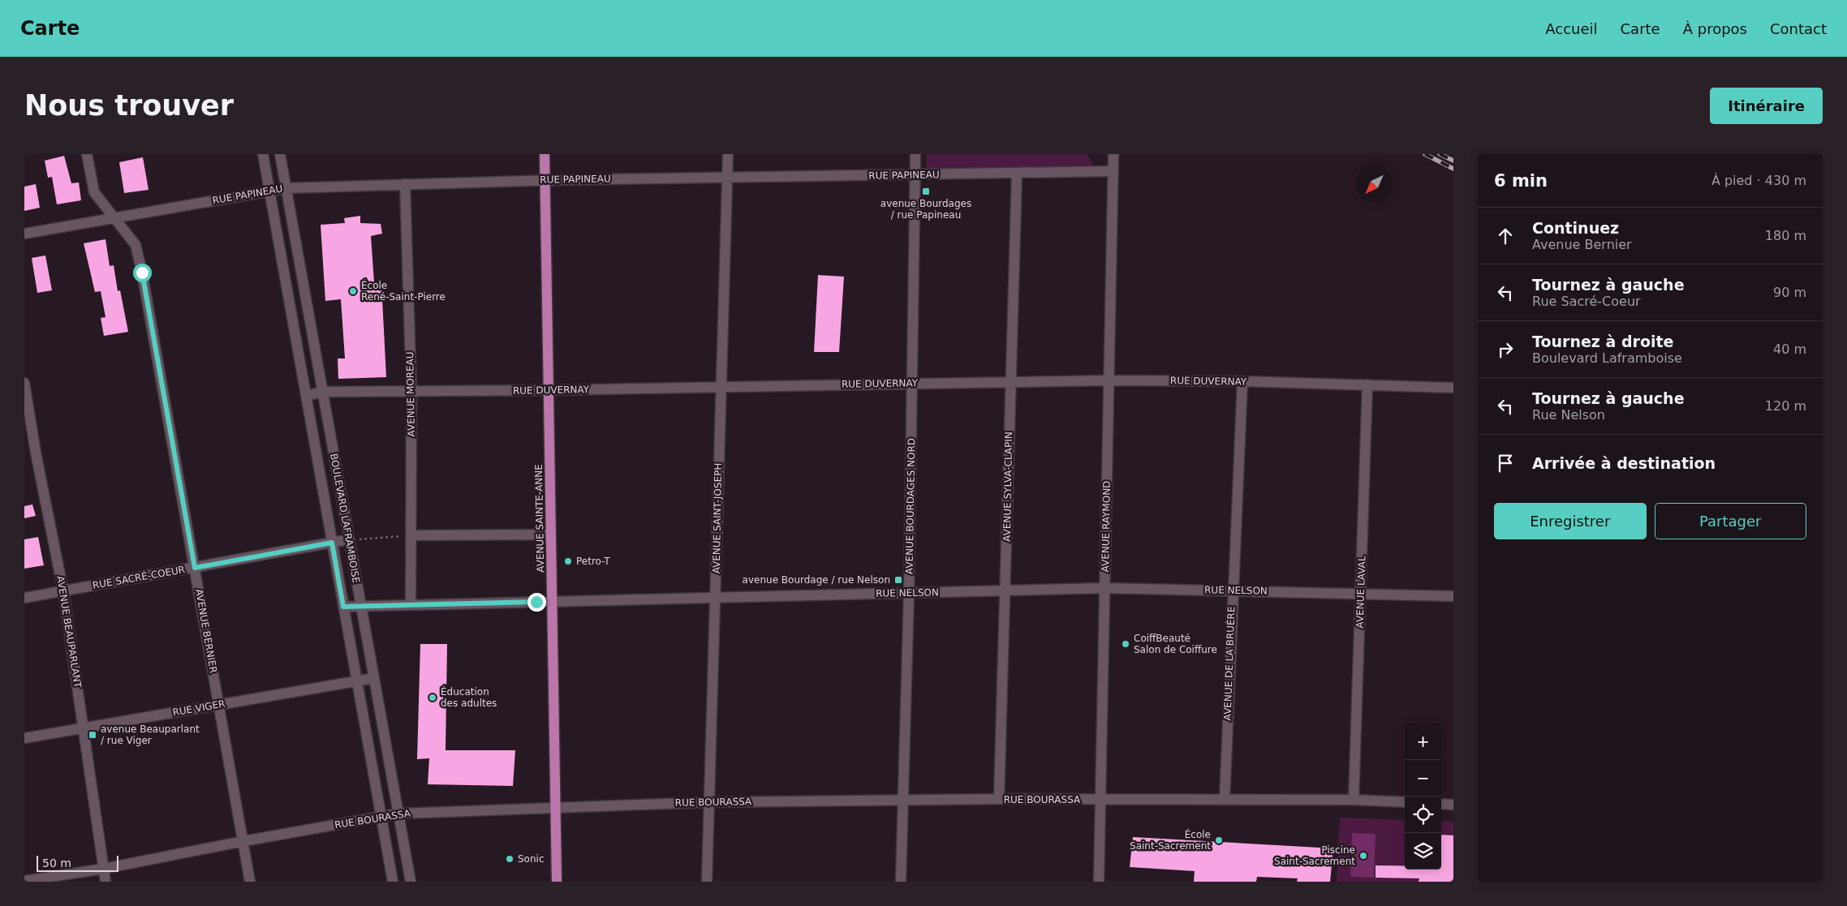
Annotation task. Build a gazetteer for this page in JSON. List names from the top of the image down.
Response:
{
  "streets": {
    "main road": ["AVENUE SAINTE-ANNE"],
    "street": [
      "RUE PAPINEAU",
      "RUE DUVERNAY",
      "AVENUE MOREAU",
      "AVENUE SYLVA-CLAPIN",
      "AVENUE BOURDAGES NORD",
      "BOULEVARD LAFRAMBOISE",
      "AVENUE SAINT-JOSEPH",
      "AVENUE RAYMOND",
      "RUE SACRÉ-COEUR",
      "RUE NELSON",
      "AVENUE LAVAL",
      "AVENUE BERNIER",
      "AVENUE BEAUPARLANT",
      "AVENUE DE LA BRUÈRE",
      "RUE VIGER",
      "RUE BOURASSA"
    ]
  },
  "crossings": [
    ["RUE PAPINEAU", "AVENUE MOREAU"],
    ["RUE PAPINEAU", "AVENUE SYLVA-CLAPIN"],
    ["RUE PAPINEAU", "AVENUE BOURDAGES NORD"],
    ["RUE PAPINEAU", "BOULEVARD LAFRAMBOISE"],
    ["RUE PAPINEAU", "AVENUE SAINTE-ANNE"],
    ["RUE PAPINEAU", "AVENUE SAINT-JOSEPH"],
    ["RUE PAPINEAU", "AVENUE RAYMOND"],
    ["RUE PAPINEAU", "AVENUE BERNIER"],
    ["RUE DUVERNAY", "AVENUE MOREAU"],
    ["RUE DUVERNAY", "AVENUE SYLVA-CLAPIN"],
    ["RUE DUVERNAY", "AVENUE BOURDAGES NORD"],
    ["RUE DUVERNAY", "BOULEVARD LAFRAMBOISE"],
    ["RUE DUVERNAY", "AVENUE SAINTE-ANNE"],
    ["RUE DUVERNAY", "AVENUE SAINT-JOSEPH"],
    ["RUE DUVERNAY", "AVENUE RAYMOND"],
    ["RUE DUVERNAY", "AVENUE LAVAL"],
    ["RUE DUVERNAY", "AVENUE DE LA BRUÈRE"],
    ["AVENUE MOREAU", "RUE NELSON"],
    ["AVENUE SYLVA-CLAPIN", "RUE NELSON"],
    ["AVENUE SYLVA-CLAPIN", "RUE BOURASSA"],
    ["AVENUE BOURDAGES NORD", "RUE NELSON"],
    ["AVENUE BOURDAGES NORD", "RUE BOURASSA"],
    ["BOULEVARD LAFRAMBOISE", "RUE SACRÉ-COEUR"],
    ["BOULEVARD LAFRAMBOISE", "RUE NELSON"],
    ["BOULEVARD LAFRAMBOISE", "RUE VIGER"],
    ["BOULEVARD LAFRAMBOISE", "RUE BOURASSA"],
    ["AVENUE SAINTE-ANNE", "RUE NELSON"],
    ["AVENUE SAINTE-ANNE", "RUE BOURASSA"],
    ["AVENUE SAINT-JOSEPH", "RUE NELSON"],
    ["AVENUE SAINT-JOSEPH", "RUE BOURASSA"],
    ["AVENUE RAYMOND", "RUE NELSON"],
    ["AVENUE RAYMOND", "RUE BOURASSA"],
    ["RUE SACRÉ-COEUR", "AVENUE BERNIER"],
    ["RUE SACRÉ-COEUR", "AVENUE BEAUPARLANT"],
    ["RUE NELSON", "AVENUE LAVAL"],
    ["RUE NELSON", "AVENUE DE LA BRUÈRE"],
    ["AVENUE LAVAL", "RUE BOURASSA"],
    ["AVENUE BERNIER", "RUE VIGER"],
    ["AVENUE BERNIER", "RUE BOURASSA"],
    ["AVENUE BEAUPARLANT", "RUE VIGER"],
    ["AVENUE BEAUPARLANT", "RUE BOURASSA"],
    ["AVENUE DE LA BRUÈRE", "RUE BOURASSA"]
  ],
  "places": {
    "transit": ["avenue Bourdages / rue Papineau", "avenue Bourdage / rue Nelson", "avenue Beauparlant / rue Viger"],
    "other": [
      "École René-Saint-Pierre",
      "Petro-T",
      "CoiffBeauté Salon de Coiffure",
      "Éducation des adultes",
      "École Saint-Sacrement",
      "Piscine Saint-Sacrement",
      "Sonic"
    ]
  },
  "scale_bar": "50 m",
  "north": "bottom left",
  "page": {
    "header": "Carte",
    "nav": [
      "Accueil",
      "Carte",
      "À propos",
      "Contact"
    ],
    "buttons": [
      "Itinéraire",
      ["Enregistrer", "Partager"]
    ],
    "title": "Nous trouver",
    "heading": ["6 min", "À pied · 430 m"],
    "list": [
      ["Continuez", "Avenue Bernier", "180 m"],
      ["Tournez à gauche", "Rue Sacré-Coeur", "90 m"],
      ["Tournez à droite", "Boulevard Laframboise", "40 m"],
      ["Tournez à gauche", "Rue Nelson", "120 m"],
      "Arrivée à destination"
    ],
    "map_buttons": ["+", "−"],
    "scale": "50 m"
  }
}
